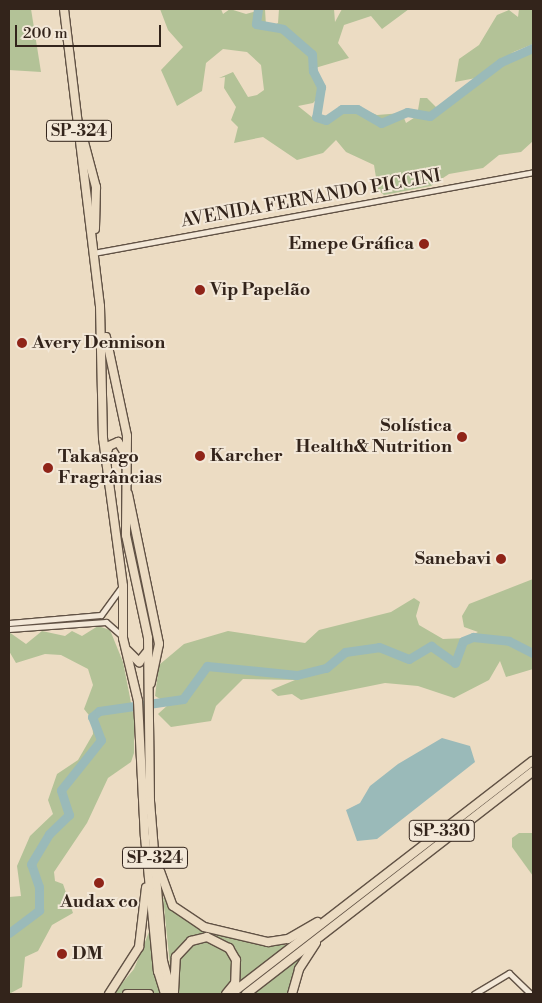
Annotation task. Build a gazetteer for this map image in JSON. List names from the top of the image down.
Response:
{
  "streets": {
    "highway": ["SP-324", "SP-330"],
    "street": ["AVENIDA FERNANDO PICCINI"]
  },
  "crossings": [
    ["SP-324", "AVENIDA FERNANDO PICCINI"]
  ],
  "places": [
    "Emepe Gráfica",
    "Vip Papelão",
    "Avery Dennison",
    "Solística Health& Nutrition",
    "Karcher",
    "Takasago Fragrâncias",
    "Sanebavi",
    "Audax co",
    "DM"
  ],
  "scale_bar": "200 m"
}
